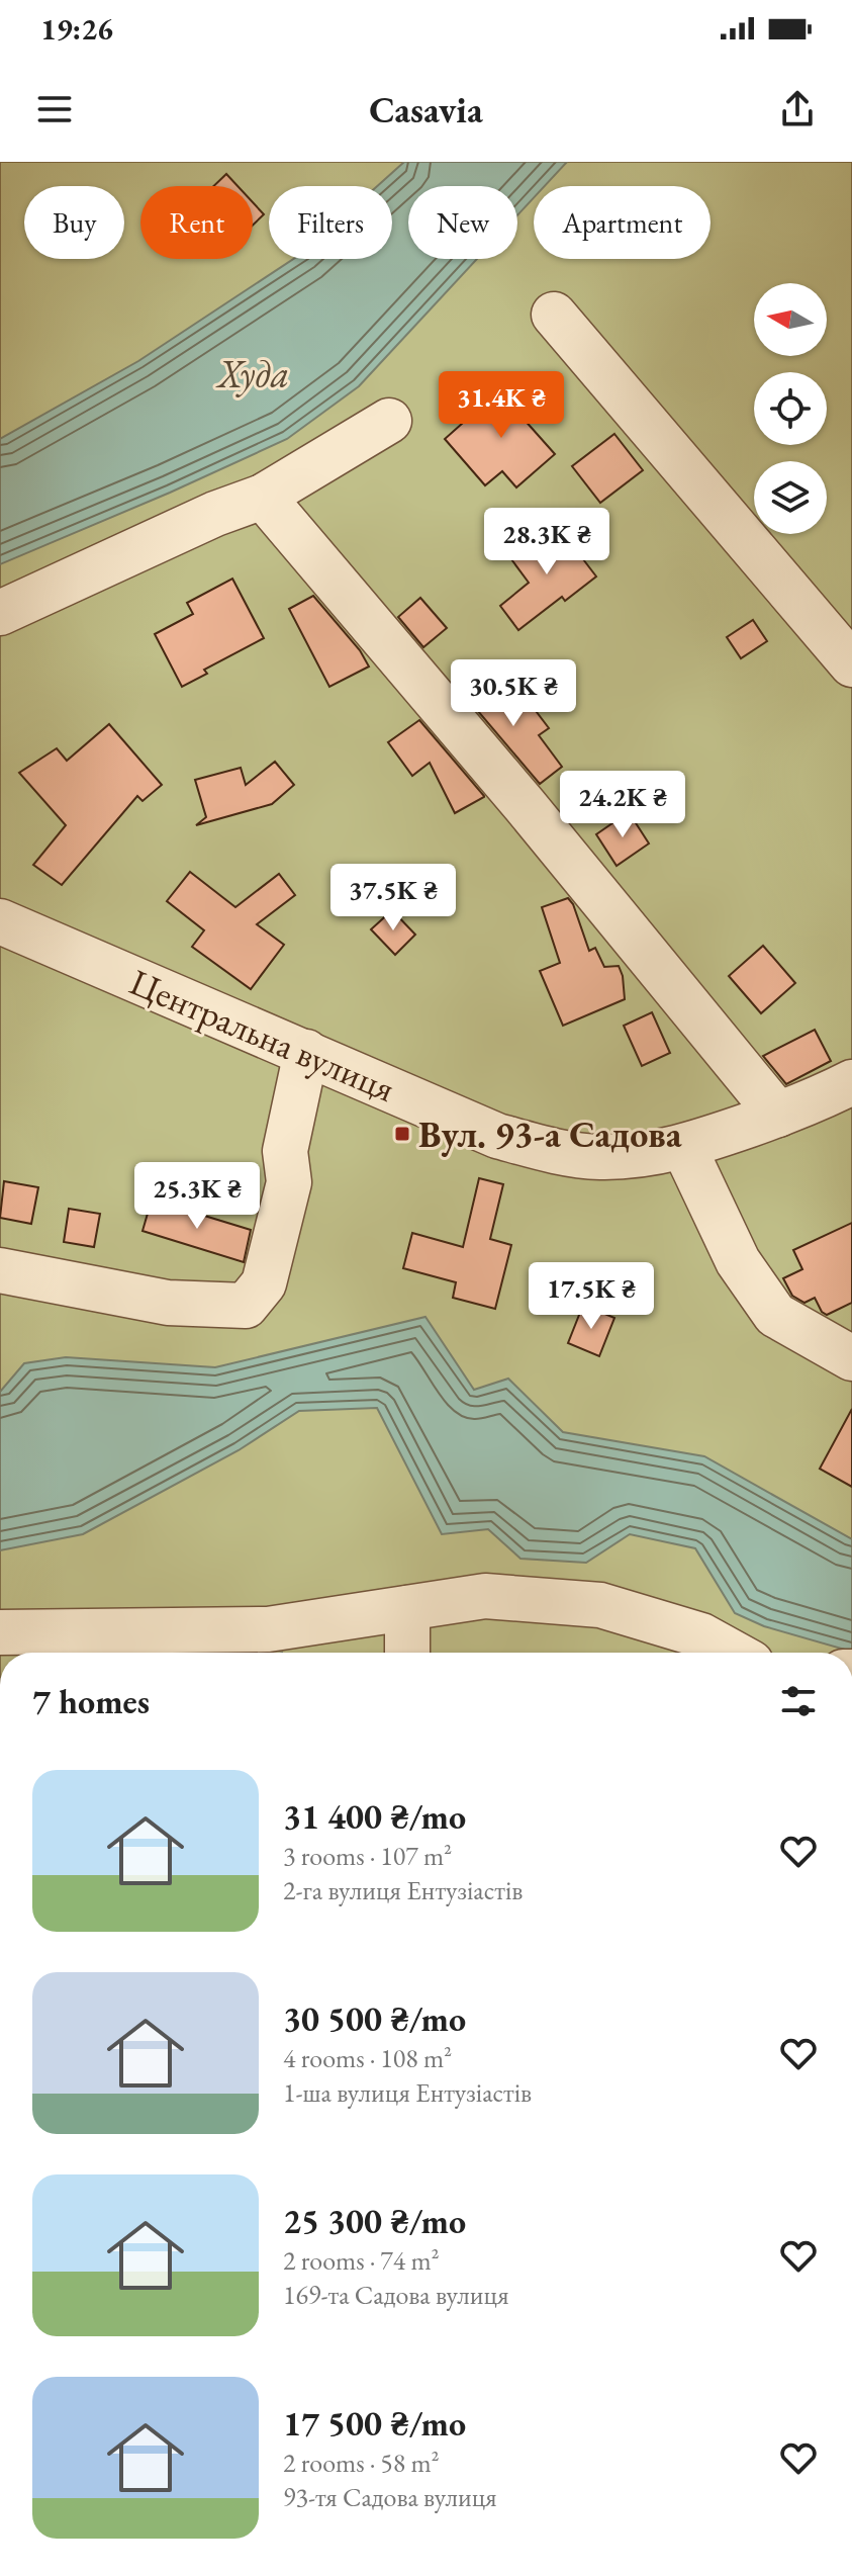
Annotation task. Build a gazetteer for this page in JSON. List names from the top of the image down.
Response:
{
  "streets": {
    "street": ["Центральна вулиця"]
  },
  "water": ["Худа"],
  "places": {
    "transit": ["Вул. 93-а Садова"]
  },
  "north": "left",
  "page": {
    "status": "19:26",
    "header": "Casavia",
    "chip": [
      "Buy",
      "Rent",
      "Filters",
      "New",
      "Apartment"
    ],
    "price": [
      "31.4K ₴",
      "28.3K ₴",
      "30.5K ₴",
      "24.2K ₴",
      "37.5K ₴",
      "25.3K ₴",
      "17.5K ₴"
    ],
    "heading": "7 homes",
    "list": [
      {
        "name": "31 400 ₴/mo",
        "note": "3 rooms · 107 m² · 2-га вулиця Ентузіастів"
      },
      {
        "name": "30 500 ₴/mo",
        "note": "4 rooms · 108 m² · 1-ша вулиця Ентузіастів"
      },
      {
        "name": "25 300 ₴/mo",
        "note": "2 rooms · 74 m² · 169-та Садова вулиця"
      },
      {
        "name": "17 500 ₴/mo",
        "note": "2 rooms · 58 m² · 93-тя Садова вулиця"
      }
    ]
  }
}
